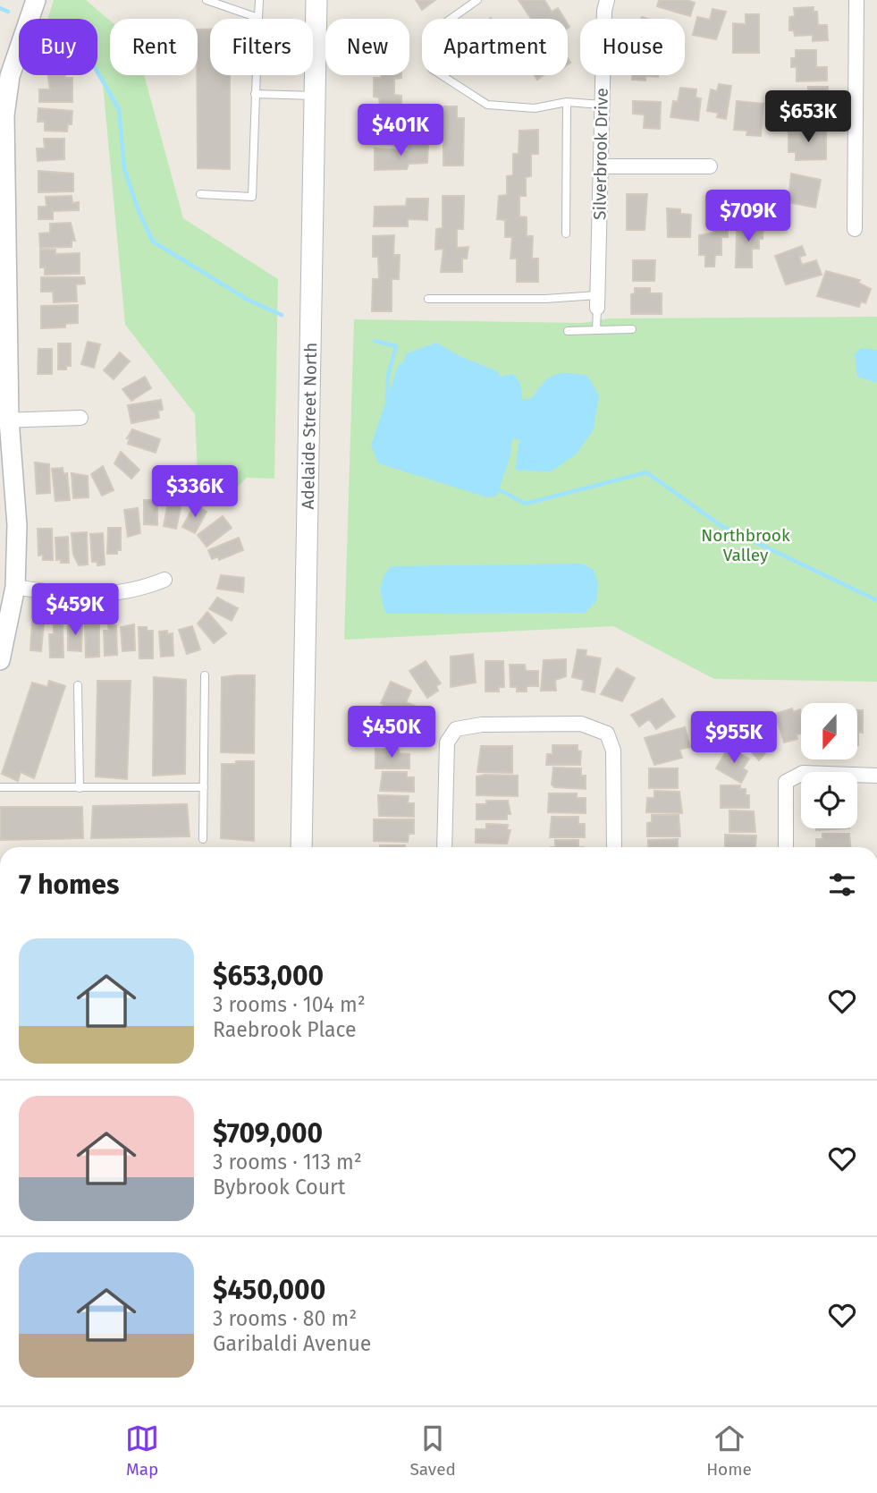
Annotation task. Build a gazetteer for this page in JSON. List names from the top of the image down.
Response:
{
  "streets": {
    "main road": ["Adelaide Street North"],
    "street": ["Silverbrook Drive"]
  },
  "parks": ["Northbrook Valley"],
  "north": "bottom",
  "page": {
    "chip": [
      "Buy",
      "Rent",
      "Filters",
      "New",
      "Apartment",
      "House"
    ],
    "price": [
      "$653K",
      "$401K",
      "$709K",
      "$336K",
      "$459K",
      "$450K",
      "$955K"
    ],
    "heading": "7 homes",
    "list": [
      {
        "name": "$653,000",
        "note": "3 rooms · 104 m² · Raebrook Place"
      },
      {
        "name": "$709,000",
        "note": "3 rooms · 113 m² · Bybrook Court"
      },
      {
        "name": "$450,000",
        "note": "3 rooms · 80 m² · Garibaldi Avenue"
      }
    ],
    "tabs": ["Map", "Saved", "Home"]
  }
}
